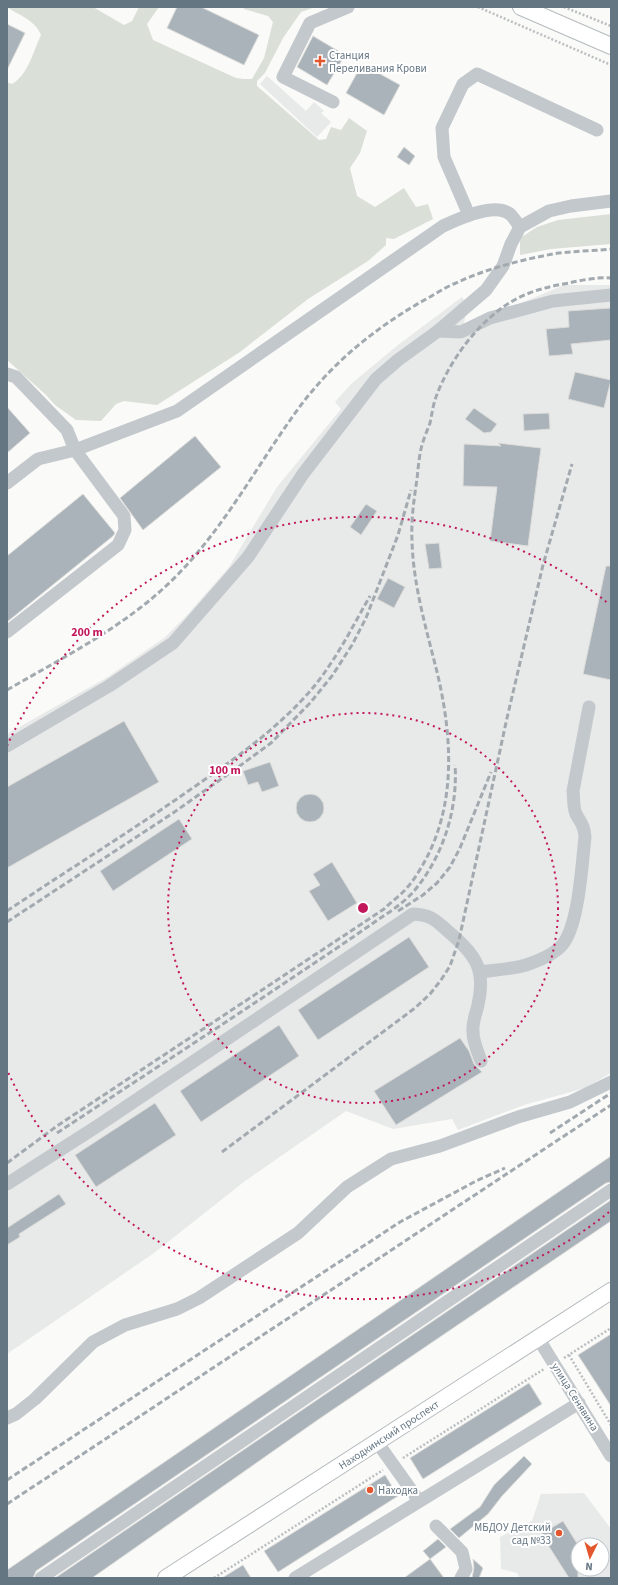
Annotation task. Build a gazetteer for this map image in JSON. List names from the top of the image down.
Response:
{
  "streets": {
    "main road": ["Находкинский проспект"],
    "street": ["улица Сенявина"]
  },
  "crossings": [
    ["улица Сенявина", "Находкинский проспект"]
  ],
  "places": {
    "health": ["Станция Переливания Крови"],
    "other": ["Находка", "МБДОУ Детский сад №33"]
  },
  "north": "bottom",
  "rings": ["200 m", "100 m"]
}
